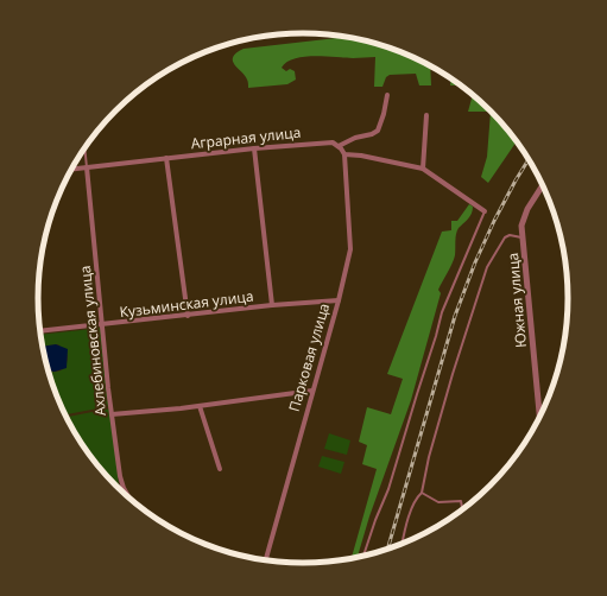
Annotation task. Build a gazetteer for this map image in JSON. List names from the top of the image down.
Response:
{
  "streets": {
    "street": [
      "Аграрная улица",
      "Южная улица",
      "Кузьминская улица",
      "Ахлебиновская улица",
      "Парковая улица"
    ]
  },
  "crossings": [
    ["Аграрная улица", "Ахлебиновская улица"],
    ["Кузьминская улица", "Ахлебиновская улица"],
    ["Кузьминская улица", "Парковая улица"]
  ]
}
